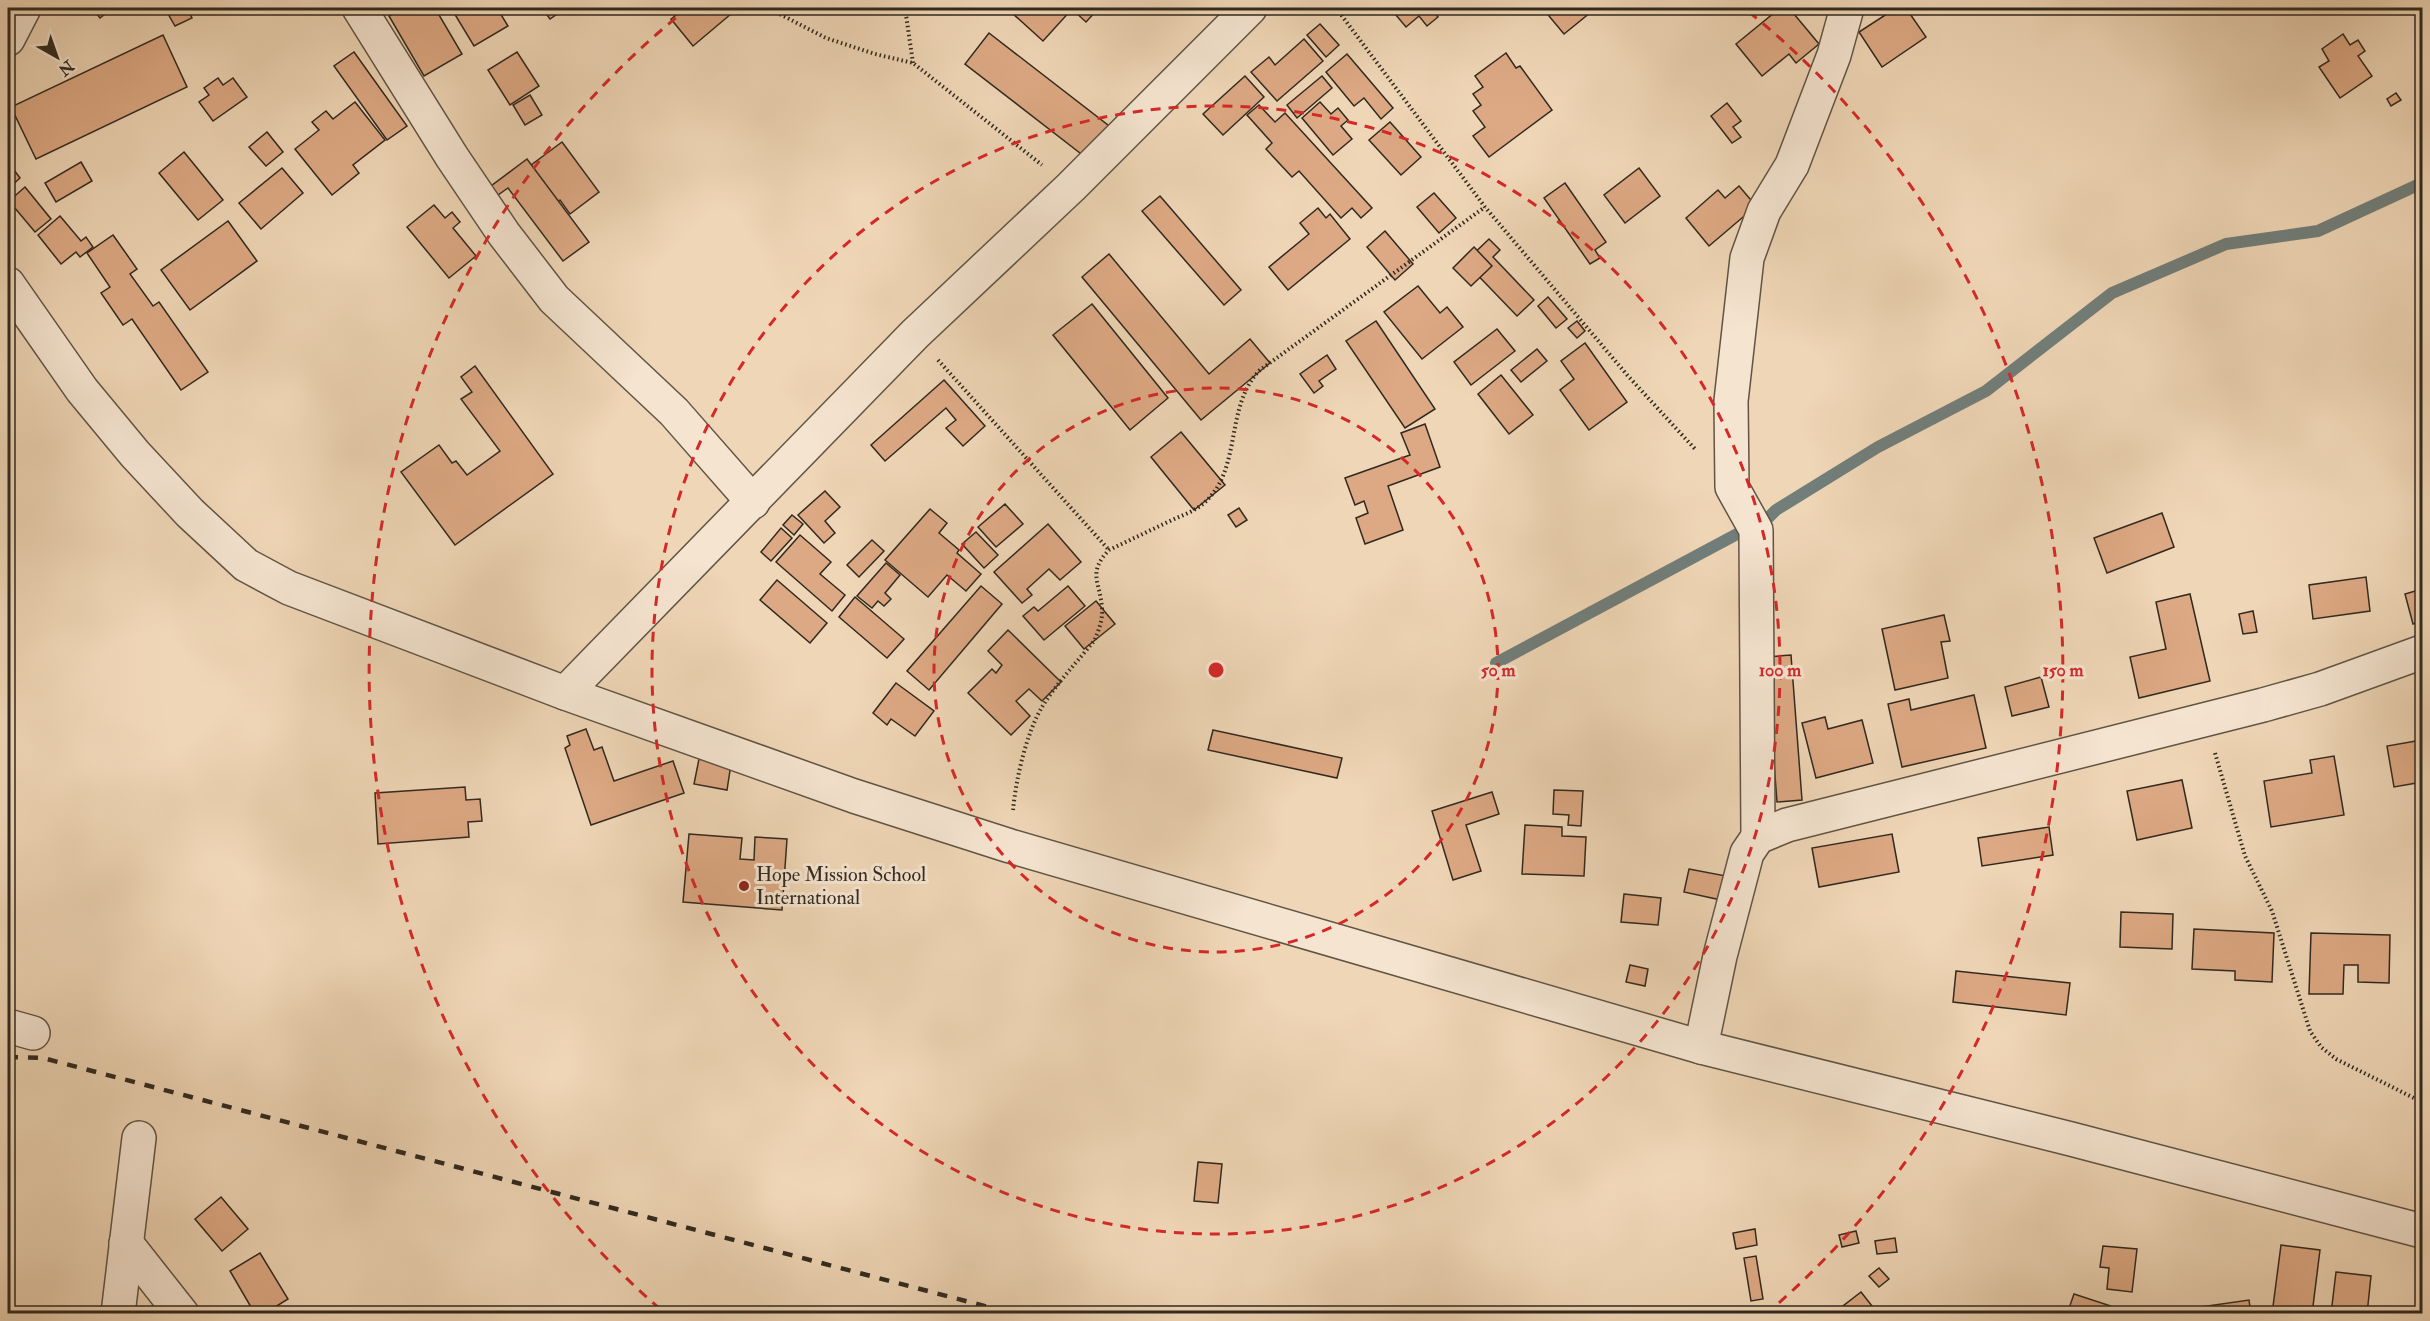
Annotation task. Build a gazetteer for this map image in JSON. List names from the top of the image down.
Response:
{
  "places": ["Hope Mission School International"],
  "north": "bottom right",
  "rings": ["50 m", "100 m", "150 m"]
}
